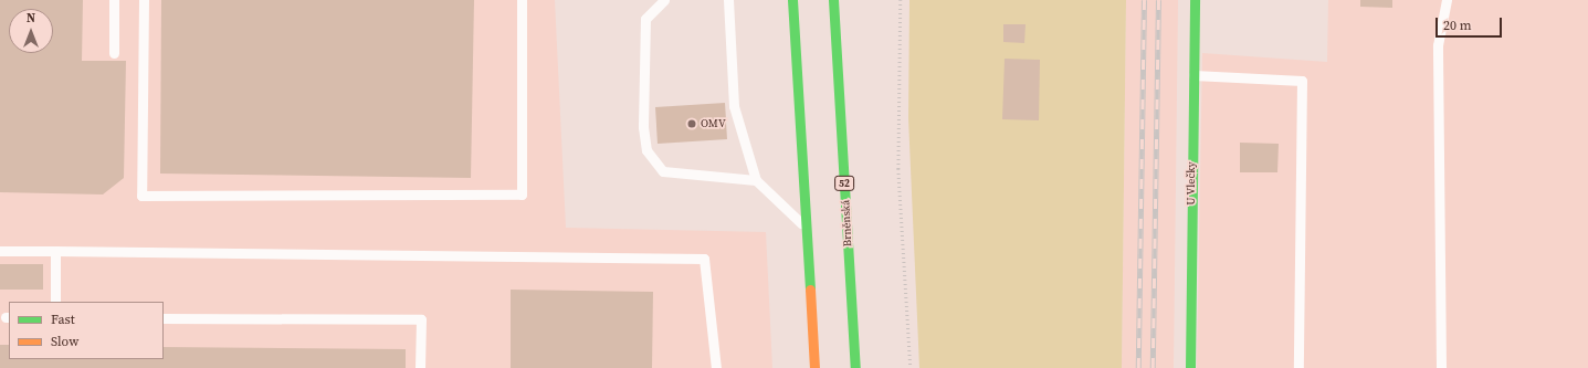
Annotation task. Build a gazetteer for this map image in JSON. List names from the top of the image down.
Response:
{
  "streets": {
    "main road": ["52", "U Vlečky", "Brněnská"]
  },
  "places": ["OMV"],
  "legend": ["Fast", "Slow"],
  "scale_bar": "20 m",
  "north": "top"
}
